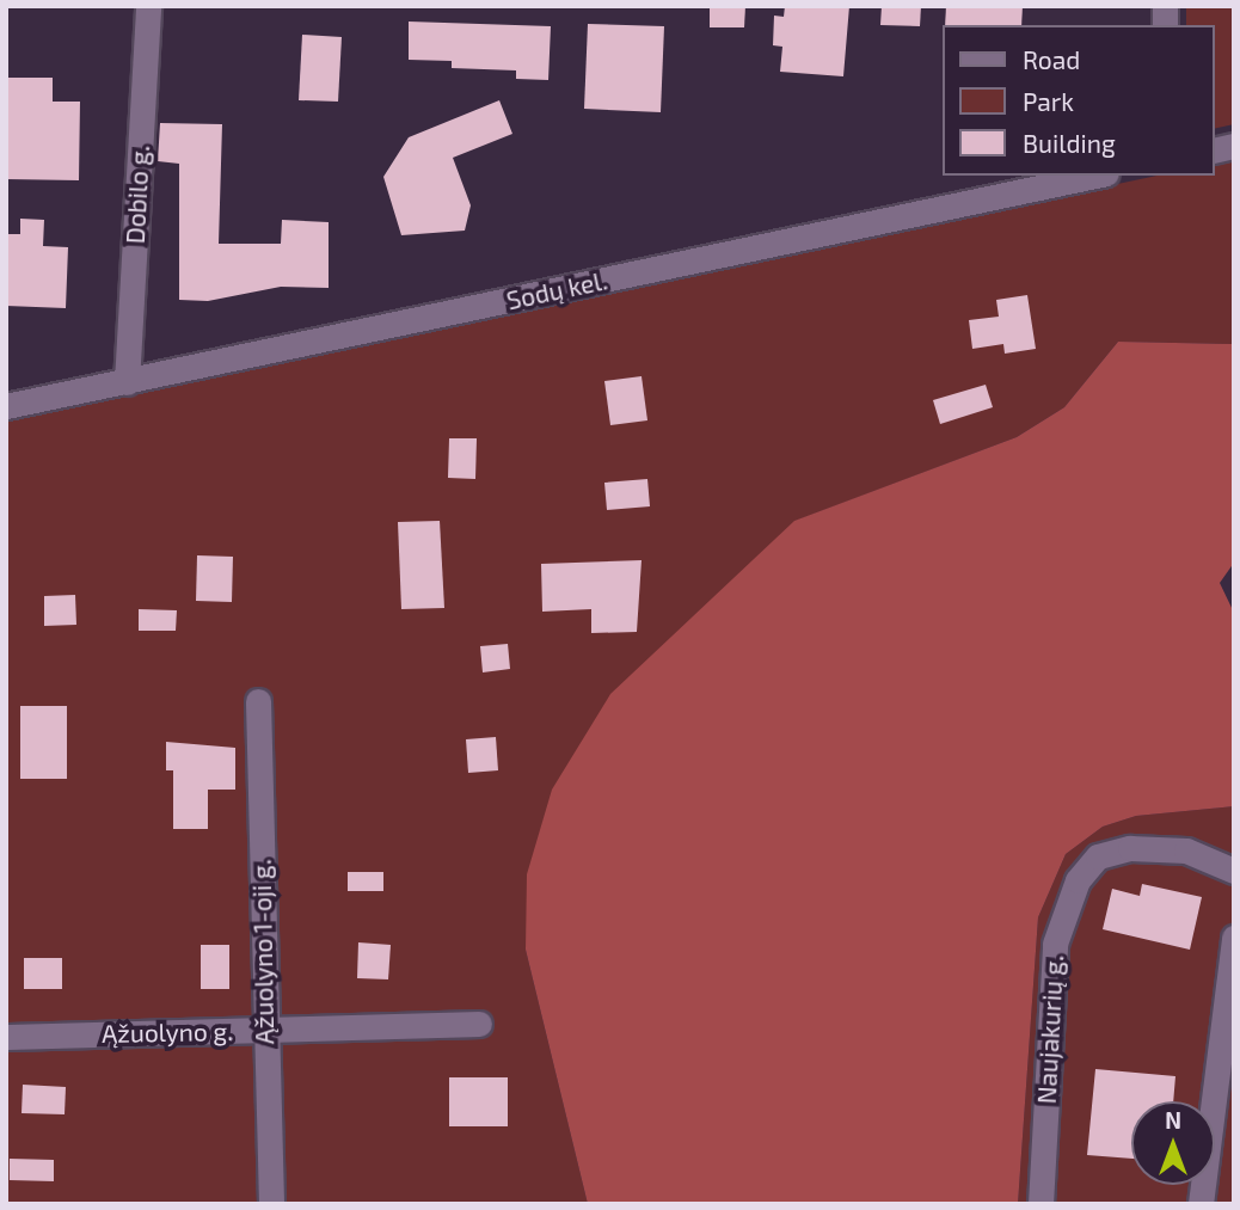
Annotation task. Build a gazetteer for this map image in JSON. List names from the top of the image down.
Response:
{
  "streets": {
    "street": [
      "Dobilo g.",
      "Sodų kel.",
      "Ąžuolyno 1-oji g.",
      "Naujakurių g.",
      "Ąžuolyno g."
    ]
  },
  "crossings": [
    ["Dobilo g.", "Sodų kel."],
    ["Ąžuolyno 1-oji g.", "Ąžuolyno g."]
  ],
  "legend": ["Road", "Park", "Building"],
  "north": "top"
}
